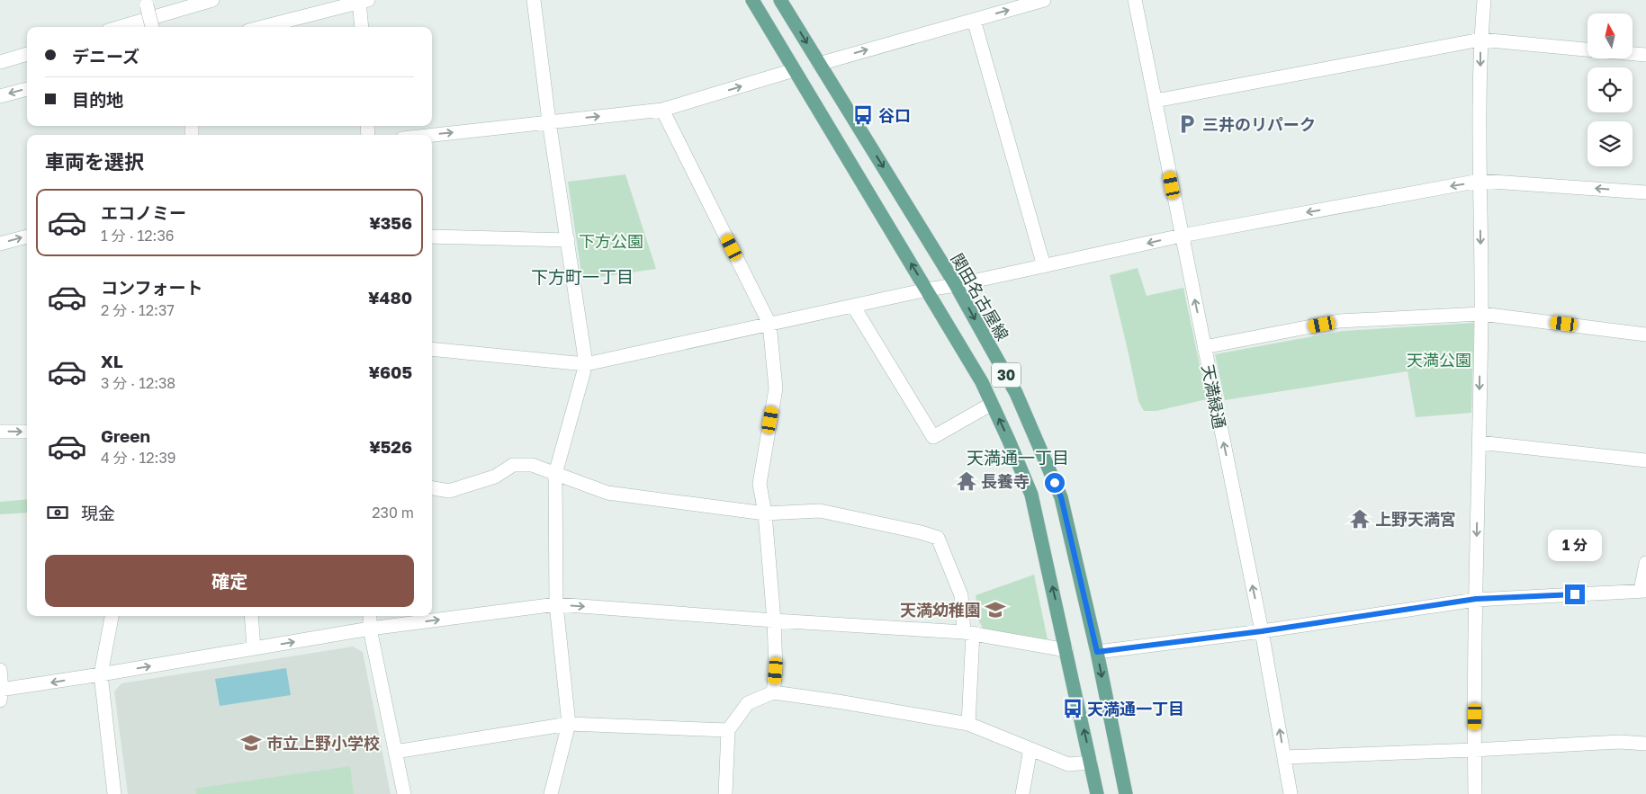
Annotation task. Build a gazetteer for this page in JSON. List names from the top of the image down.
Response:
{
  "streets": {
    "main road": ["関田名古屋線", "30"],
    "street": ["天満緑通"]
  },
  "one_way": ["天満緑通"],
  "districts": ["下方町一丁目", "天満通一丁目"],
  "parks": ["下方公園", "天満公園"],
  "places": {
    "bus stop": ["谷口", "天満通一丁目"],
    "parking": ["三井のリパーク"],
    "temple": ["長養寺", "上野天満宮"],
    "school or university": ["天満幼稚園", "市立上野小学校"]
  },
  "north": "top",
  "page": {
    "banner": ["デニーズ", "目的地"],
    "heading": "車両を選択",
    "list": [
      {
        "name": "エコノミー",
        "note": "1 分 · 12:36",
        "value": "¥356"
      },
      {
        "name": "コンフォート",
        "note": "2 分 · 12:37",
        "value": "¥480"
      },
      {
        "name": "XL",
        "note": "3 分 · 12:38",
        "value": "¥605"
      },
      {
        "name": "Green",
        "note": "4 分 · 12:39",
        "value": "¥526"
      }
    ],
    "pay": ["現金", "230 m"],
    "bubble": "1 分",
    "buttons": "確定"
  }
}
